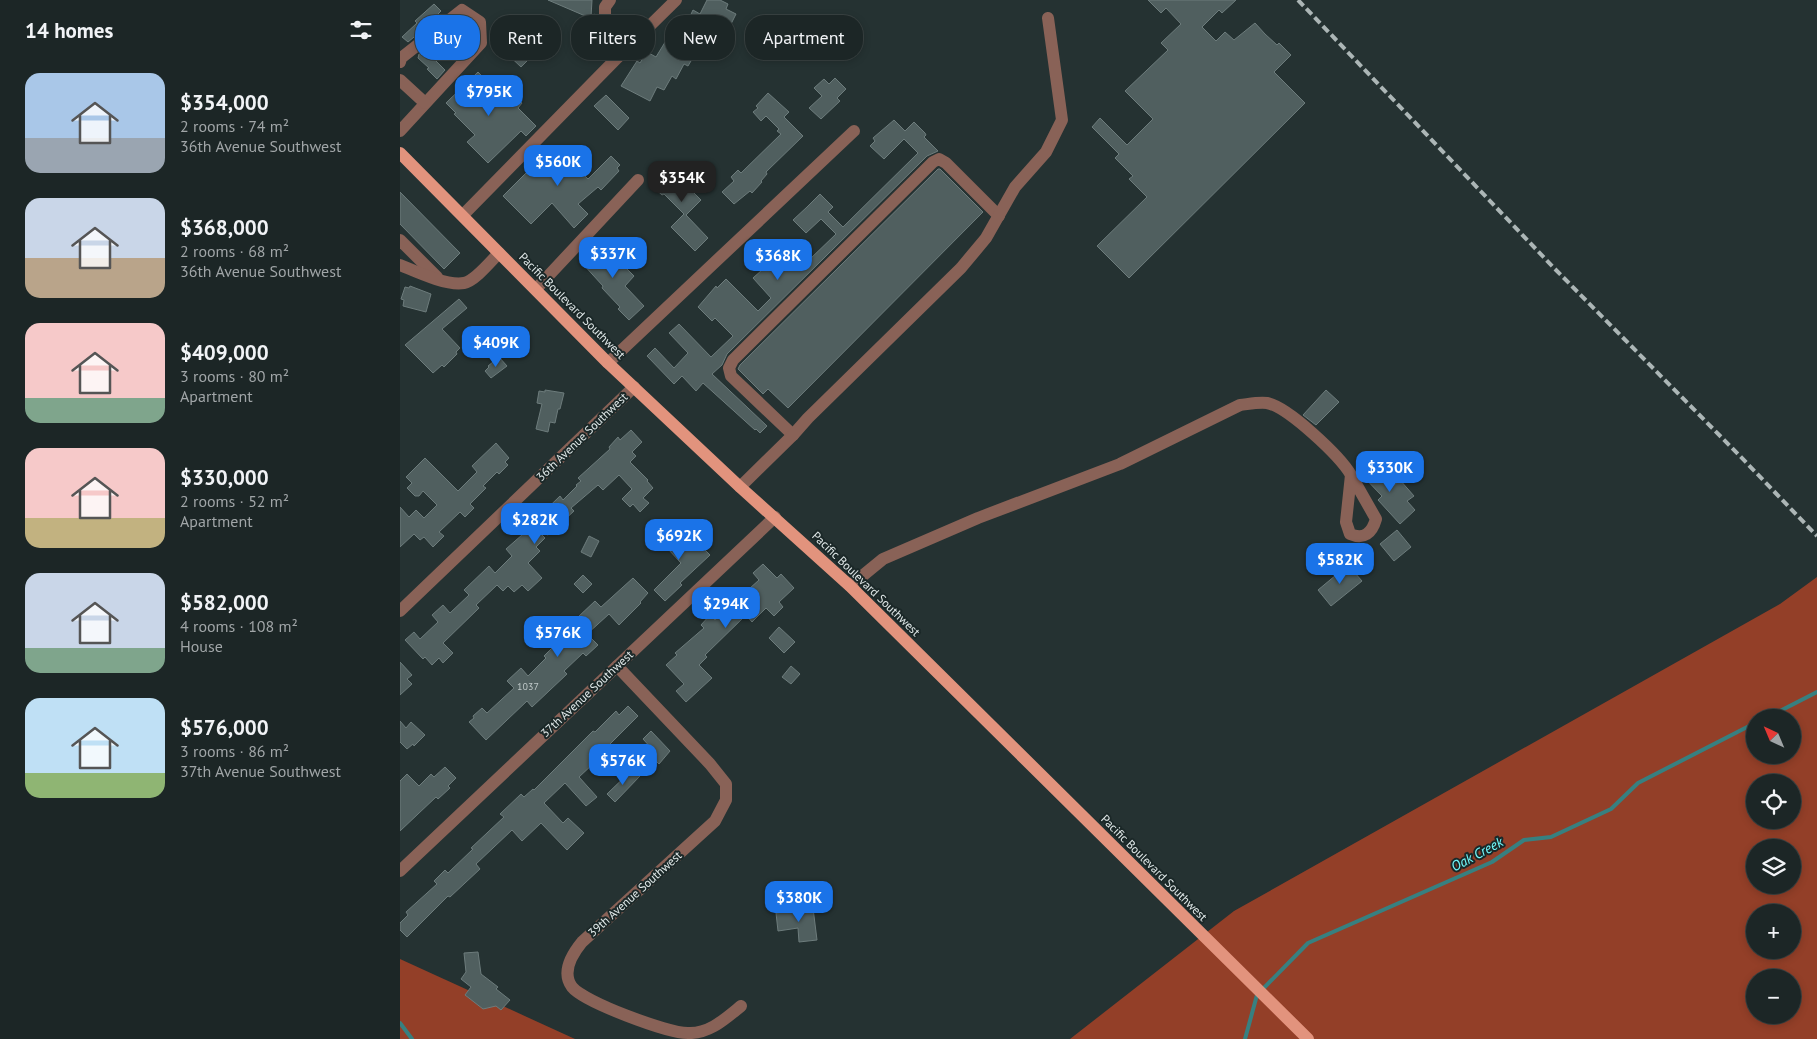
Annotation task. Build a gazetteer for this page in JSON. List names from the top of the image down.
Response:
{
  "streets": {
    "main road": ["Pacific Boulevard Southwest"],
    "street": ["36th Avenue Southwest", "37th Avenue Southwest", "39th Avenue Southwest"]
  },
  "crossings": [
    ["Pacific Boulevard Southwest", "36th Avenue Southwest"],
    ["Pacific Boulevard Southwest", "37th Avenue Southwest"],
    ["37th Avenue Southwest", "39th Avenue Southwest"]
  ],
  "water": ["Oak Creek"],
  "house_numbers": ["1037"],
  "north": "top left",
  "page": {
    "heading": "14 homes",
    "chip": [
      "Buy",
      "Rent",
      "Filters",
      "New",
      "Apartment"
    ],
    "list": [
      {
        "name": "$354,000",
        "note": "2 rooms · 74 m² · 36th Avenue Southwest"
      },
      {
        "name": "$368,000",
        "note": "2 rooms · 68 m² · 36th Avenue Southwest"
      },
      {
        "name": "$409,000",
        "note": "3 rooms · 80 m² · Apartment"
      },
      {
        "name": "$330,000",
        "note": "2 rooms · 52 m² · Apartment"
      },
      {
        "name": "$582,000",
        "note": "4 rooms · 108 m² · House"
      },
      {
        "name": "$576,000",
        "note": "3 rooms · 86 m² · 37th Avenue Southwest"
      }
    ],
    "price": [
      "$795K",
      "$560K",
      "$354K",
      "$337K",
      "$368K",
      "$409K",
      "$330K",
      "$282K",
      "$692K",
      "$582K",
      "$294K",
      "$576K",
      "$576K",
      "$380K"
    ],
    "map_buttons": ["+", "−"]
  }
}
